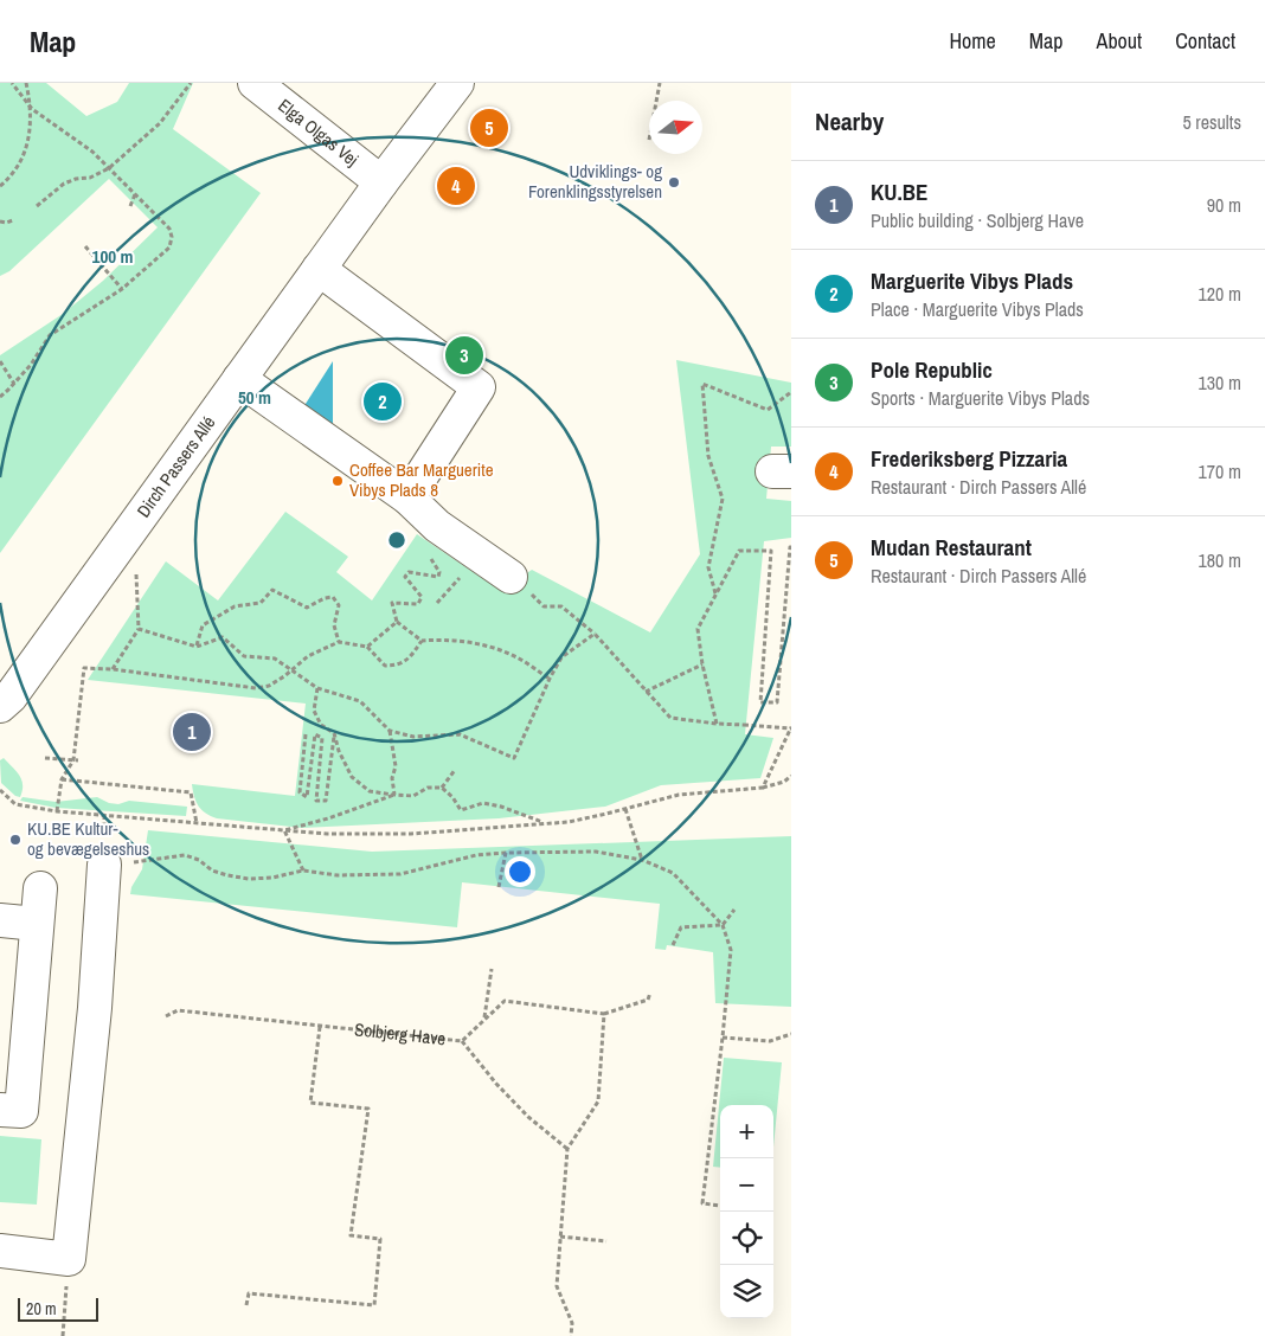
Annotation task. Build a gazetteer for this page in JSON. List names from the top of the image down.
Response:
{
  "streets": {
    "street": ["Elga Olgas Vej", "Dirch Passers Allé"],
    "path": ["Solbjerg Have"]
  },
  "crossings": [
    ["Elga Olgas Vej", "Dirch Passers Allé"]
  ],
  "places": ["Udviklings- og Forenklingsstyrelsen", "Coffee Bar Marguerite Vibys Plads 8", "KU.BE Kultur- og bevægelseshus"],
  "scale_bar": "20 m",
  "north": "right",
  "page": {
    "header": "Map",
    "nav": [
      "Home",
      "Map",
      "About",
      "Contact"
    ],
    "heading": ["Nearby", "5 results"],
    "pins": [
      "5",
      "4",
      "3",
      "2",
      "1"
    ],
    "list": [
      {
        "mark": "1",
        "name": "KU.BE",
        "note": "Public building · Solbjerg Have",
        "value": "90 m"
      },
      {
        "mark": "2",
        "name": "Marguerite Vibys Plads",
        "note": "Place · Marguerite Vibys Plads",
        "value": "120 m"
      },
      {
        "mark": "3",
        "name": "Pole Republic",
        "note": "Sports · Marguerite Vibys Plads",
        "value": "130 m"
      },
      {
        "mark": "4",
        "name": "Frederiksberg Pizzaria",
        "note": "Restaurant · Dirch Passers Allé",
        "value": "170 m"
      },
      {
        "mark": "5",
        "name": "Mudan Restaurant",
        "note": "Restaurant · Dirch Passers Allé",
        "value": "180 m"
      }
    ],
    "map_buttons": ["+", "−"],
    "scale": "20 m"
  },
  "rings": ["100 m", "50 m"]
}
